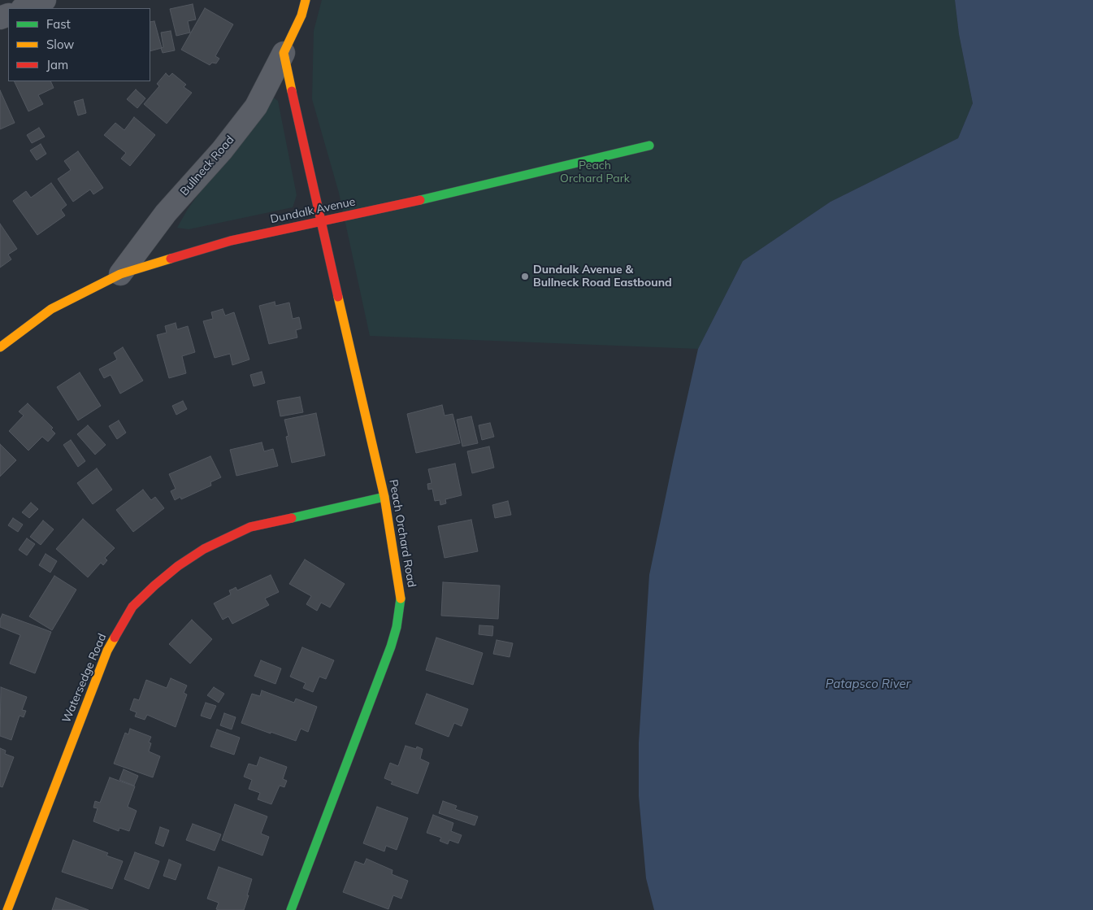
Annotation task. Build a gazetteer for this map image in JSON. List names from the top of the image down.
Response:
{
  "streets": {
    "street": [
      "Bullneck Road",
      "Dundalk Avenue",
      "Peach Orchard Road",
      "Watersedge Road"
    ]
  },
  "crossings": [
    ["Bullneck Road", "Dundalk Avenue"],
    ["Dundalk Avenue", "Peach Orchard Road"],
    ["Peach Orchard Road", "Watersedge Road"]
  ],
  "water": ["Patapsco River"],
  "parks": ["Peach Orchard Park"],
  "places": ["Dundalk Avenue & Bullneck Road Eastbound"],
  "legend": ["Fast", "Slow", "Jam"]
}
